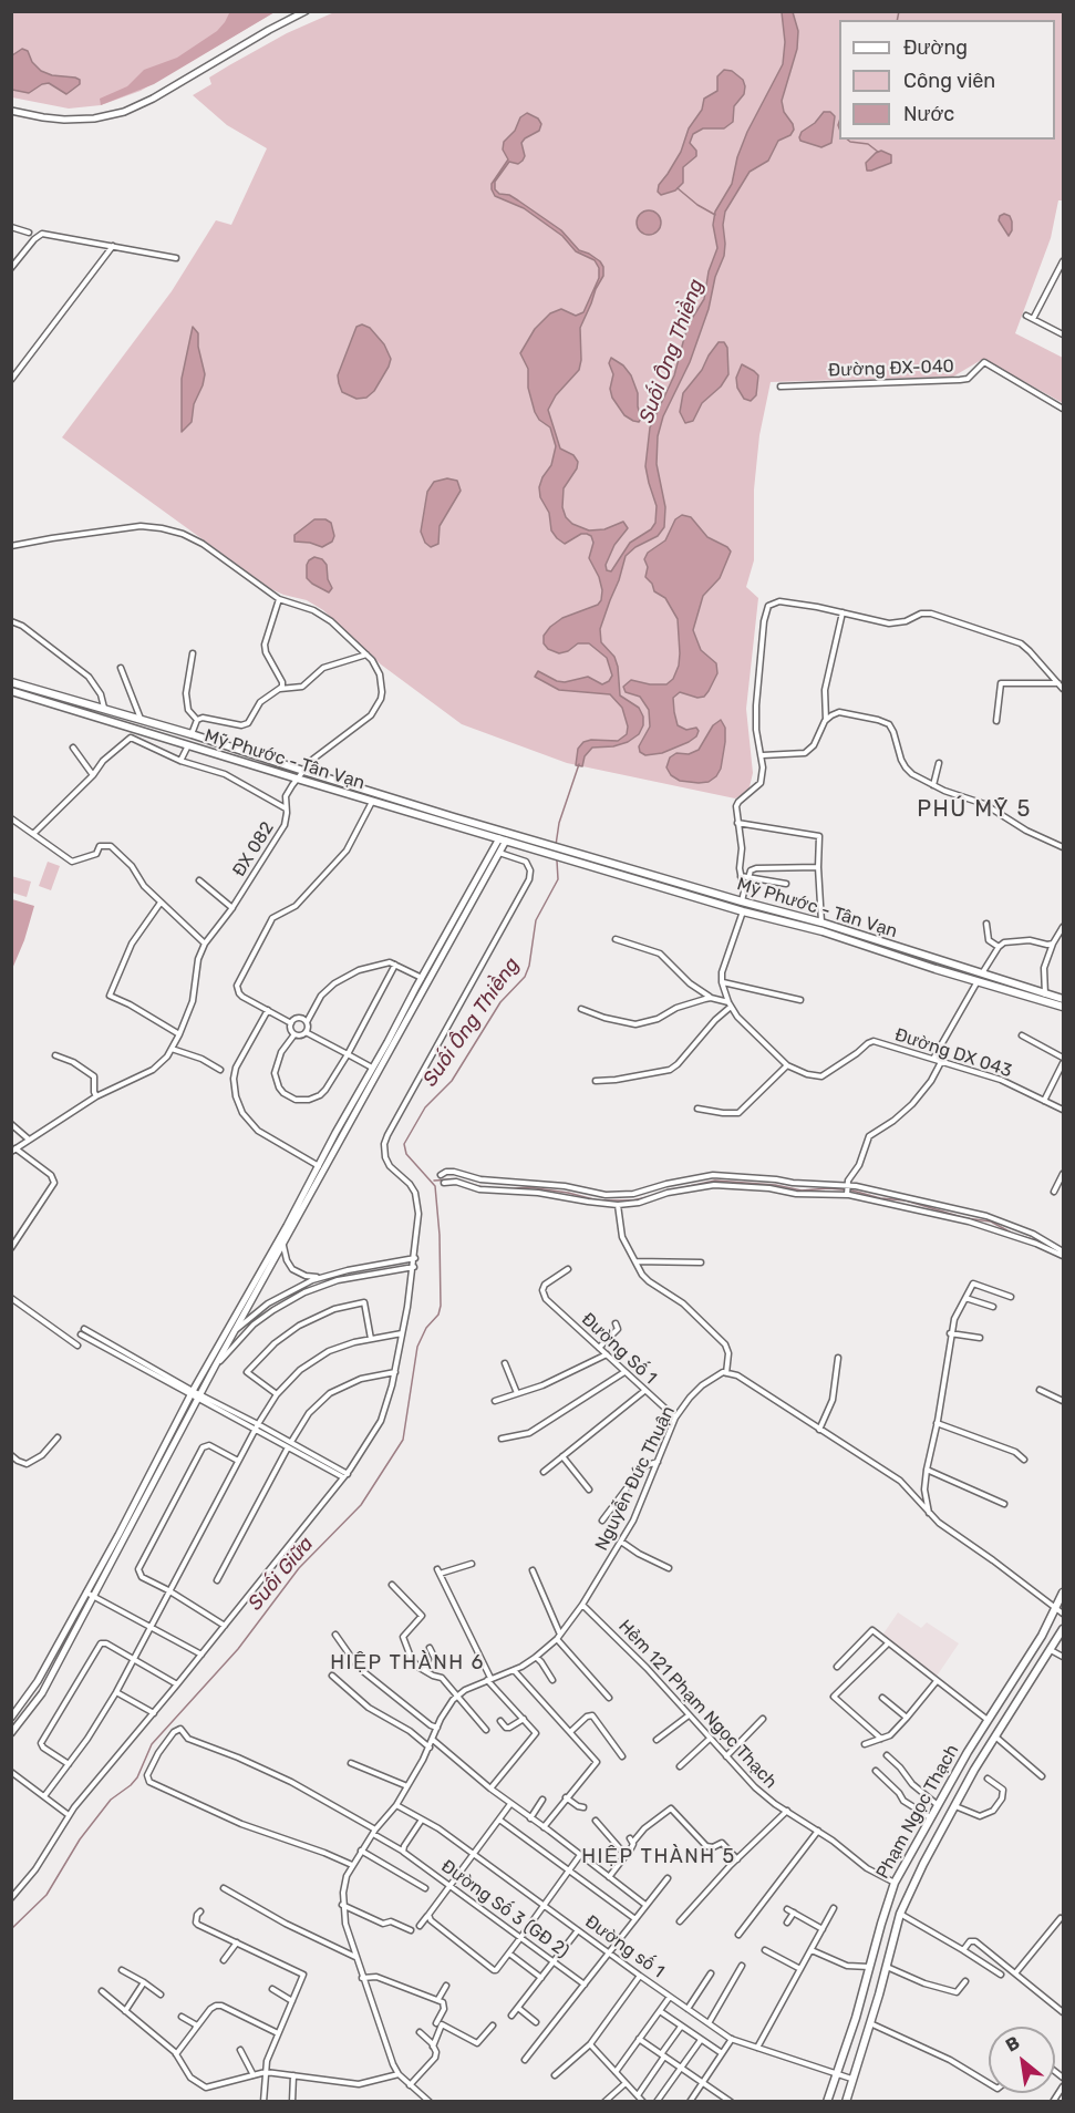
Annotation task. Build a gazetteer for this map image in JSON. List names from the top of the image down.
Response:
{
  "streets": {
    "main road": ["Mỹ Phước - Tân Vạn", "Phạm Ngọc Thạch"],
    "street": [
      "Đường ĐX-040",
      "ĐX 082",
      "Đường DX 043",
      "Đường Số 1",
      "Nguyễn Đức Thuận",
      "Hẻm 121 Phạm Ngọc Thạch",
      "Đường Số 3 (GĐ 2)",
      "Đường số 1"
    ]
  },
  "crossings": [
    ["Mỹ Phước - Tân Vạn", "ĐX 082"],
    ["Đường Số 1", "Nguyễn Đức Thuận"],
    ["Nguyễn Đức Thuận", "Hẻm 121 Phạm Ngọc Thạch"],
    ["Nguyễn Đức Thuận", "Đường Số 3 (GĐ 2)"],
    ["Nguyễn Đức Thuận", "Đường số 1"],
    ["Hẻm 121 Phạm Ngọc Thạch", "Phạm Ngọc Thạch"],
    ["Phạm Ngọc Thạch", "Đường số 1"]
  ],
  "districts": ["PHÚ MỸ 5", "HIỆP THÀNH 6", "HIỆP THÀNH 5"],
  "water": ["Suối Ông Thiềng", "Suối Giữa"],
  "legend": ["Đường", "Công viên", "Nước"],
  "north": "top left"
}
